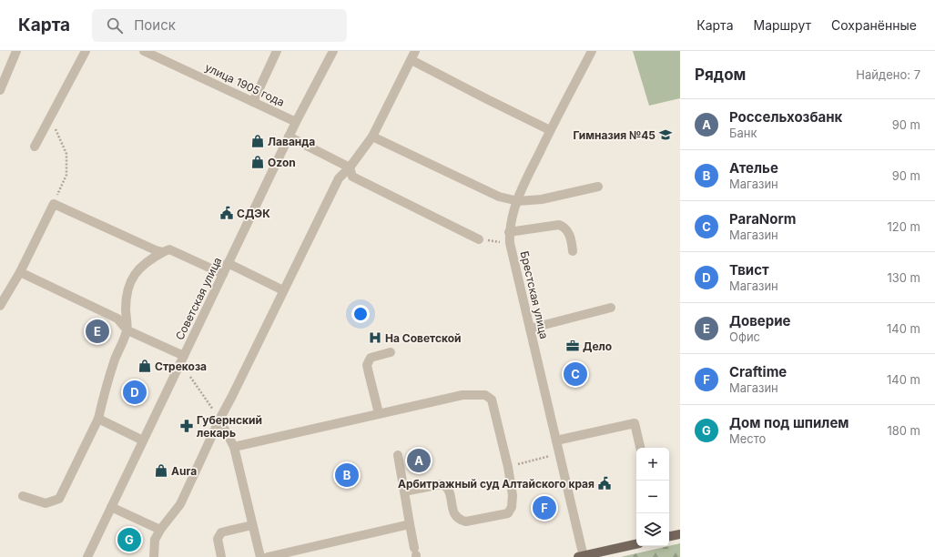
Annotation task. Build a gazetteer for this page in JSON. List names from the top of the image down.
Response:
{
  "streets": {
    "street": ["улица 1905 года", "Брестская улица", "Советская улица"]
  },
  "crossings": [
    ["улица 1905 года", "Советская улица"]
  ],
  "places": {
    "school or university": ["Гимназия №45"],
    "shop": [
      "Лаванда",
      "Ozon",
      "Стрекоза",
      "Aura"
    ],
    "public building": ["СДЭК", "Арбитражный суд Алтайского края"],
    "hospital": ["На Советской"],
    "office": ["Дело"],
    "pharmacy": ["Губернский лекарь"]
  },
  "page": {
    "header": "Карта",
    "search": "Поиск",
    "nav": ["Карта", "Маршрут", "Сохранённые"],
    "heading": ["Рядом", "Найдено: 7"],
    "list": [
      {
        "mark": "A",
        "name": "Россельхозбанк",
        "note": "Банк",
        "value": "90 m"
      },
      {
        "mark": "B",
        "name": "Ателье",
        "note": "Магазин",
        "value": "90 m"
      },
      {
        "mark": "C",
        "name": "ParaNorm",
        "note": "Магазин",
        "value": "120 m"
      },
      {
        "mark": "D",
        "name": "Твист",
        "note": "Магазин",
        "value": "130 m"
      },
      {
        "mark": "E",
        "name": "Доверие",
        "note": "Офис",
        "value": "140 m"
      },
      {
        "mark": "F",
        "name": "Craftime",
        "note": "Магазин",
        "value": "140 m"
      },
      {
        "mark": "G",
        "name": "Дом под шпилем",
        "note": "Место",
        "value": "180 m"
      }
    ],
    "pins": [
      "E",
      "C",
      "D",
      "A",
      "B",
      "F",
      "G"
    ],
    "map_buttons": ["+", "−"]
  }
}
